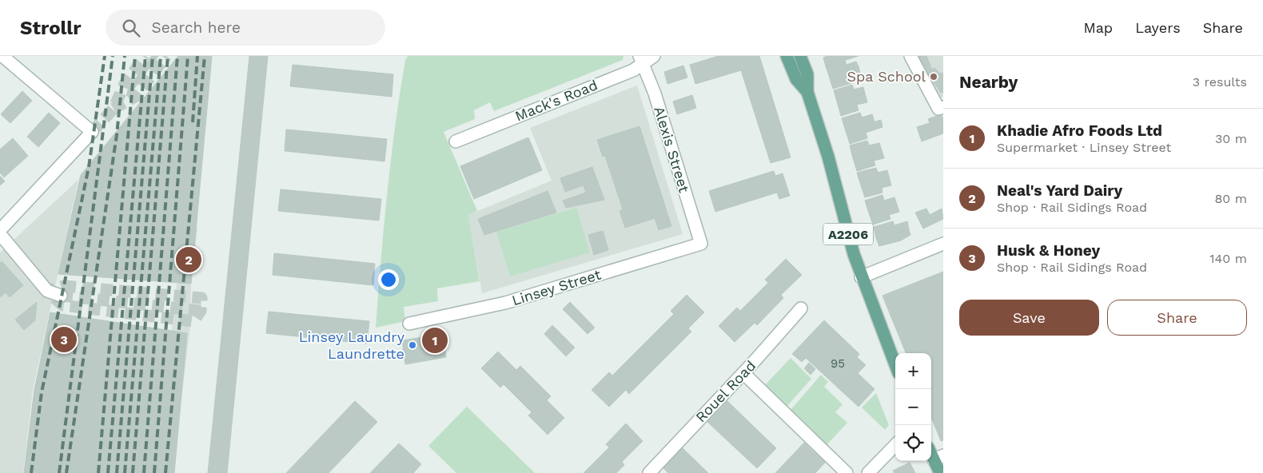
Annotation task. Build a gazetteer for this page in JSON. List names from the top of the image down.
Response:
{
  "streets": {
    "main road": ["A2206"],
    "street": [
      "Mack's Road",
      "Alexis Street",
      "Linsey Street",
      "Rouel Road"
    ]
  },
  "crossings": [
    ["Mack's Road", "Alexis Street"],
    ["Alexis Street", "Linsey Street"]
  ],
  "places": ["Spa School", "Linsey Laundry Laundrette"],
  "house_numbers": ["95"],
  "page": {
    "header": "Strollr",
    "search": "Search here",
    "nav": ["Map", "Layers", "Share"],
    "heading": ["Nearby", "3 results"],
    "list": [
      {
        "mark": "1",
        "name": "Khadie Afro Foods Ltd",
        "note": "Supermarket · Linsey Street",
        "value": "30 m"
      },
      {
        "mark": "2",
        "name": "Neal's Yard Dairy",
        "note": "Shop · Rail Sidings Road",
        "value": "80 m"
      },
      {
        "mark": "3",
        "name": "Husk & Honey",
        "note": "Shop · Rail Sidings Road",
        "value": "140 m"
      }
    ],
    "pins": ["2", "3", "1"],
    "buttons": ["Save", "Share"],
    "map_buttons": ["+", "−"]
  }
}
